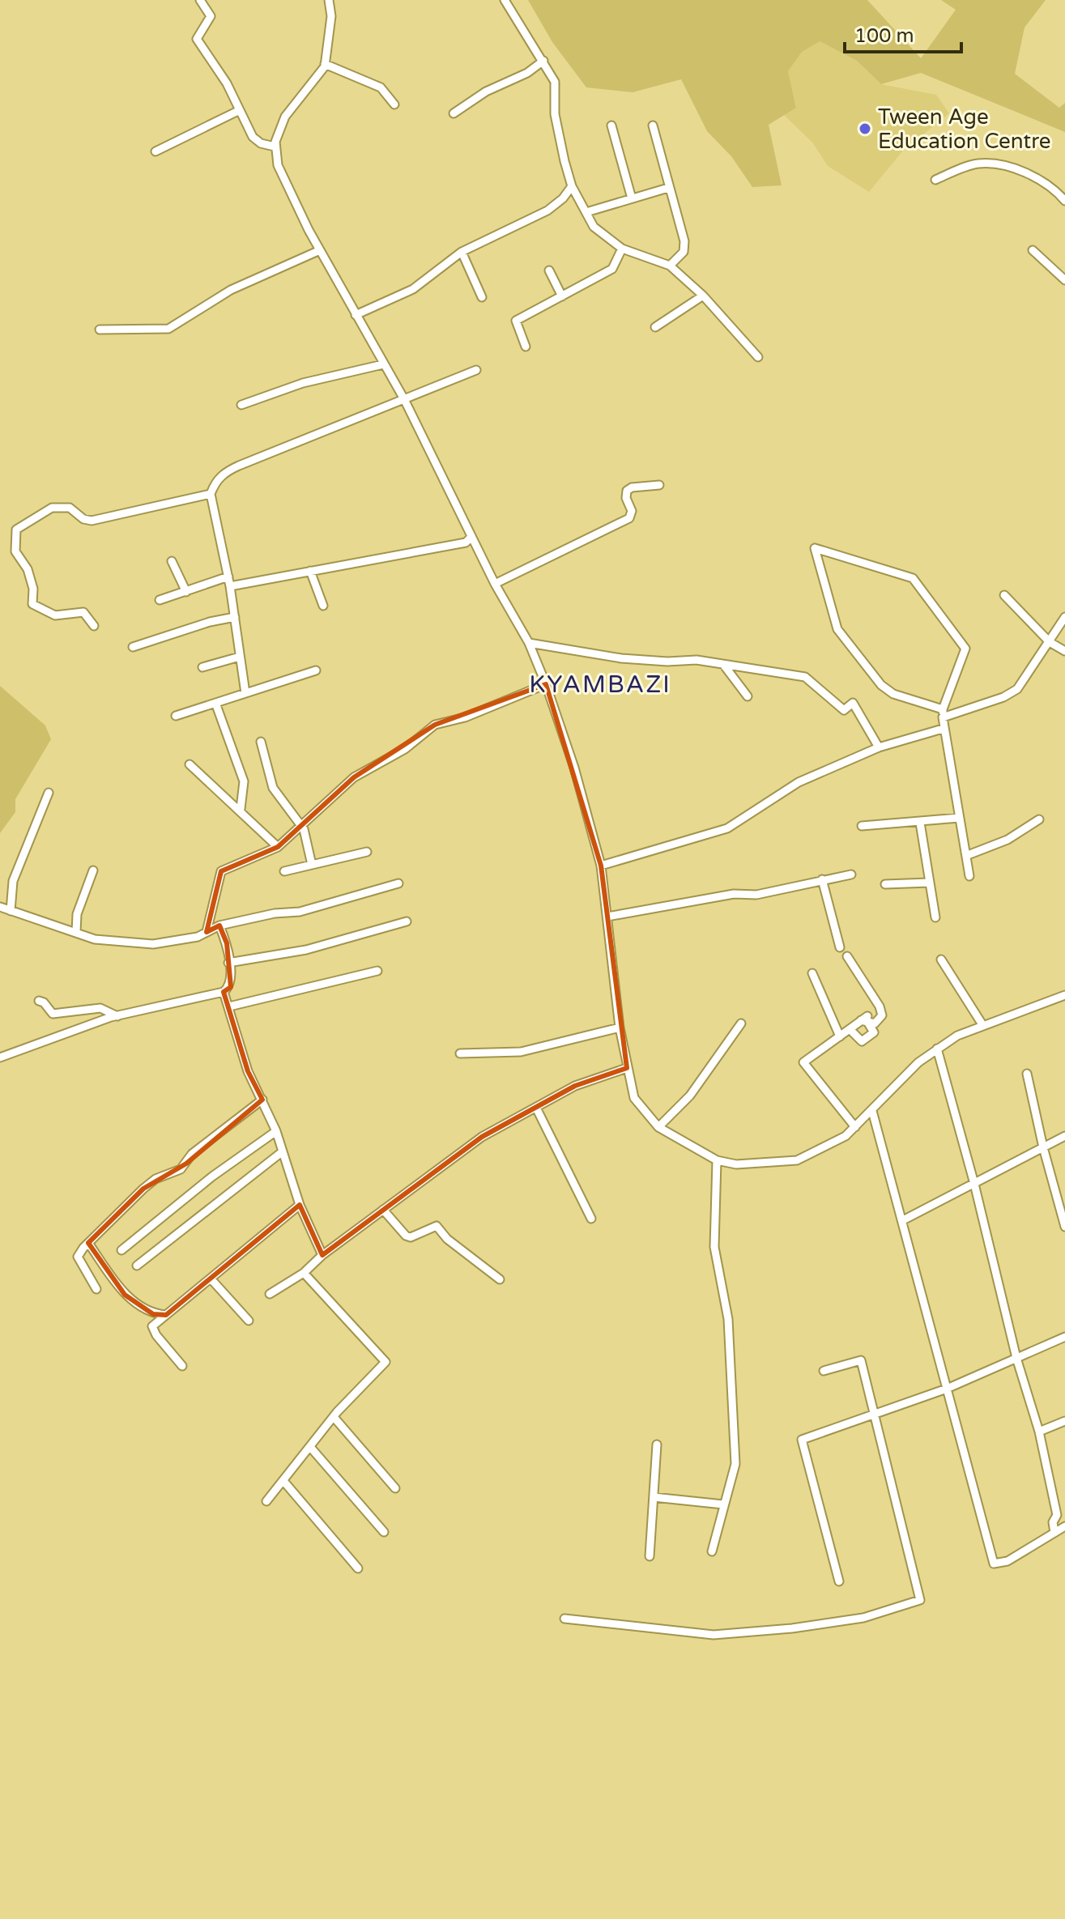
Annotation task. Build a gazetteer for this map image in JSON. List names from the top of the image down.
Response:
{
  "districts": ["KYAMBAZI"],
  "places": ["Tween Age Education Centre"],
  "scale_bar": "100 m"
}
